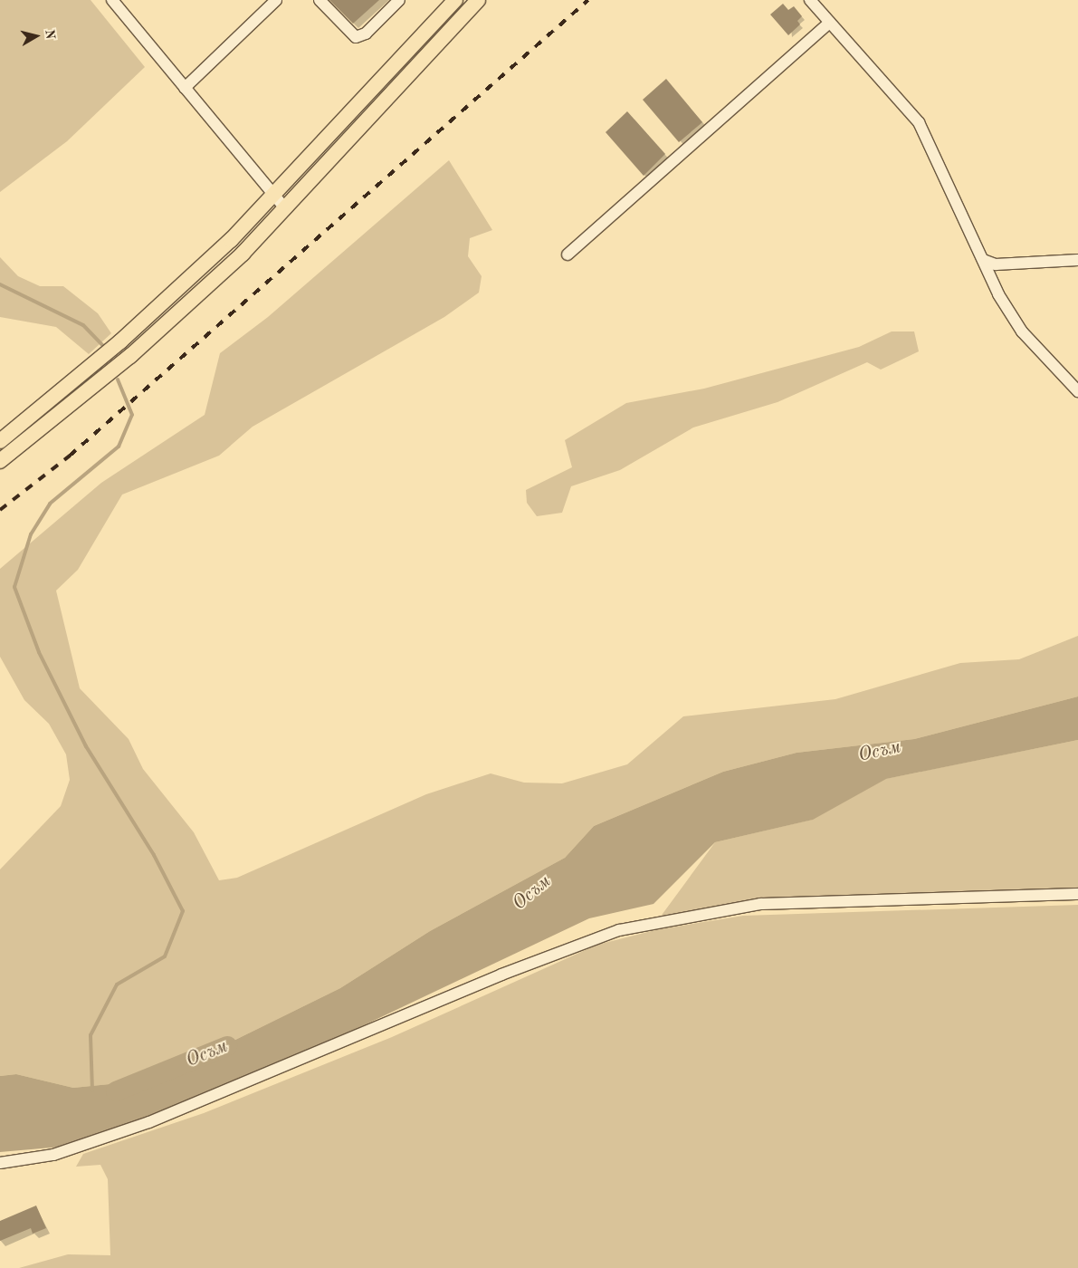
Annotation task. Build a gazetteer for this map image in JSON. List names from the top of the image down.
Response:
{
  "water": ["Осъм"],
  "north": "right"
}
